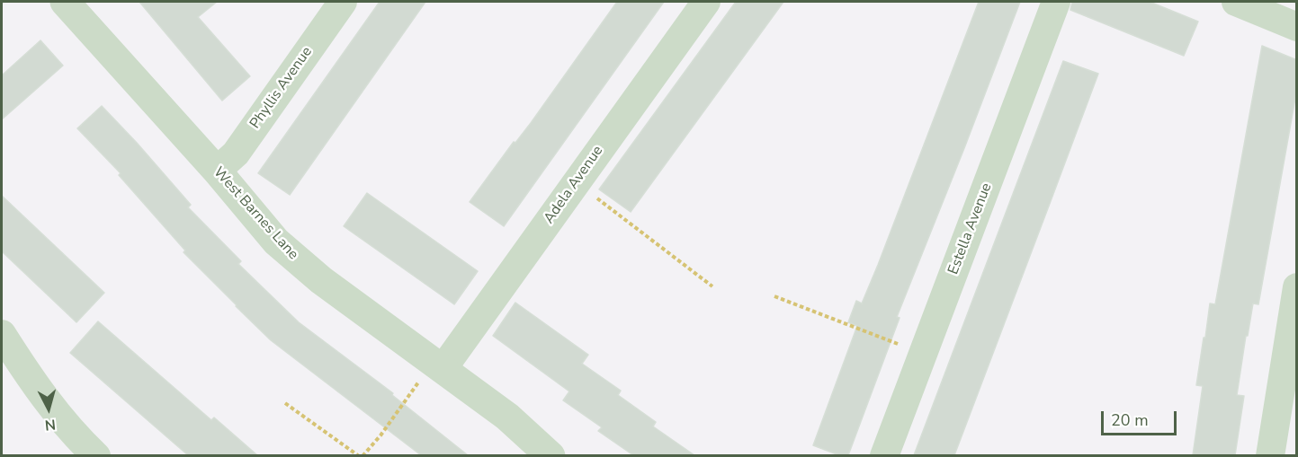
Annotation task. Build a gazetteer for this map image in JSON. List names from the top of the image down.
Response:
{
  "streets": {
    "street": [
      "Phyllis Avenue",
      "Adela Avenue",
      "West Barnes Lane",
      "Estella Avenue"
    ]
  },
  "crossings": [
    ["Phyllis Avenue", "West Barnes Lane"],
    ["Adela Avenue", "West Barnes Lane"]
  ],
  "scale_bar": "20 m",
  "north": "bottom"
}
